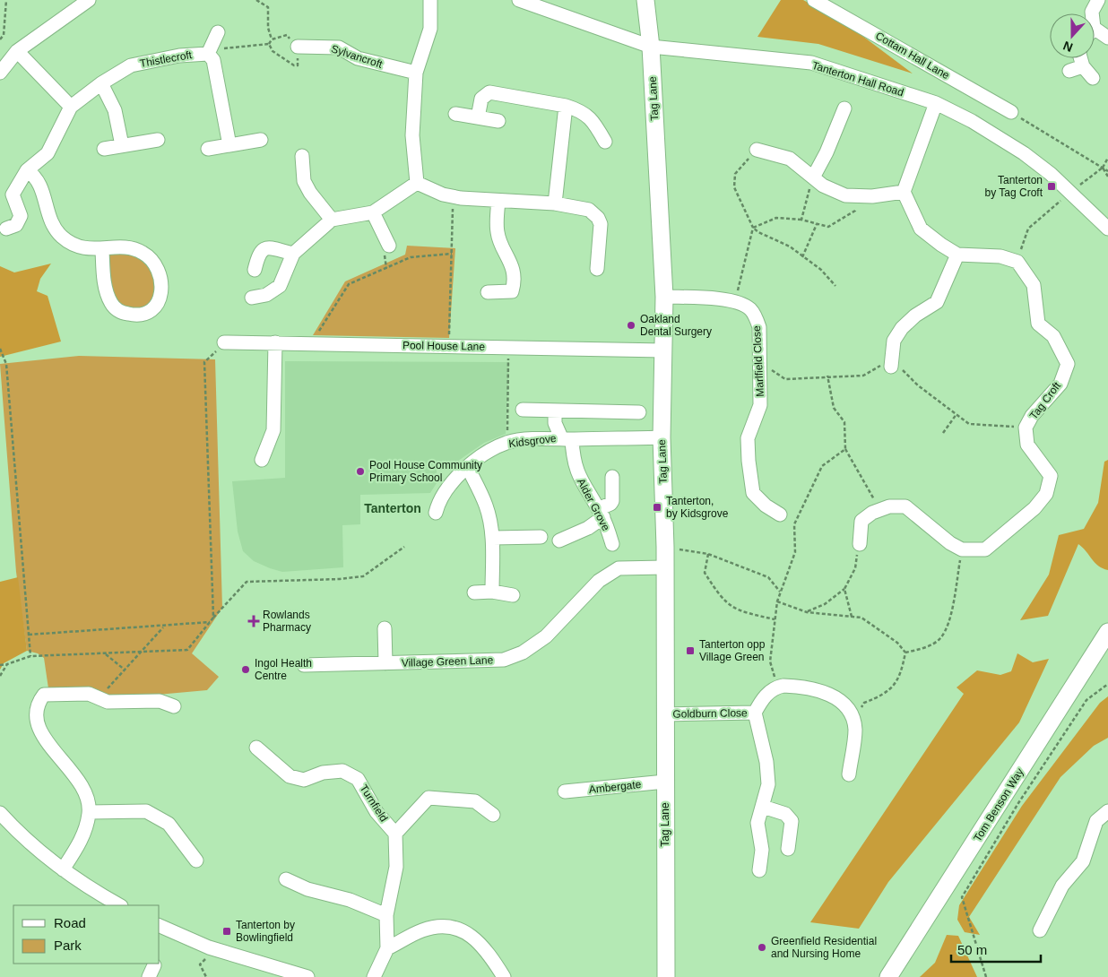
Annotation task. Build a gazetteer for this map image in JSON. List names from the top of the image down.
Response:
{
  "streets": {
    "main road": ["Tag Lane", "Tom Benson Way"],
    "street": [
      "Cottam Hall Lane",
      "Sylvancroft",
      "Thistlecroft",
      "Tanterton Hall Road",
      "Pool House Lane",
      "Marlfield Close",
      "Tag Croft",
      "Kidsgrove",
      "Alder Grove",
      "Village Green Lane",
      "Goldburn Close",
      "Ambergate",
      "Turnfield"
    ]
  },
  "crossings": [
    ["Tanterton Hall Road", "Tag Lane"],
    ["Tag Lane", "Pool House Lane"],
    ["Tag Lane", "Marlfield Close"],
    ["Tag Lane", "Kidsgrove"],
    ["Tag Lane", "Village Green Lane"],
    ["Tag Lane", "Goldburn Close"],
    ["Tag Lane", "Ambergate"],
    ["Kidsgrove", "Alder Grove"]
  ],
  "districts": ["Tanterton"],
  "places": {
    "transit": [
      "Tanterton by Tag Croft",
      "Tanterton, by Kidsgrove",
      "Tanterton opp Village Green",
      "Tanterton by Bowlingfield"
    ],
    "other": [
      "Oakland Dental Surgery",
      "Pool House Community Primary School",
      "Ingol Health Centre",
      "Greenfield Residential and Nursing Home"
    ],
    "health": ["Rowlands Pharmacy"]
  },
  "legend": ["Road", "Park"],
  "scale_bar": "50 m",
  "north": "bottom"
}
